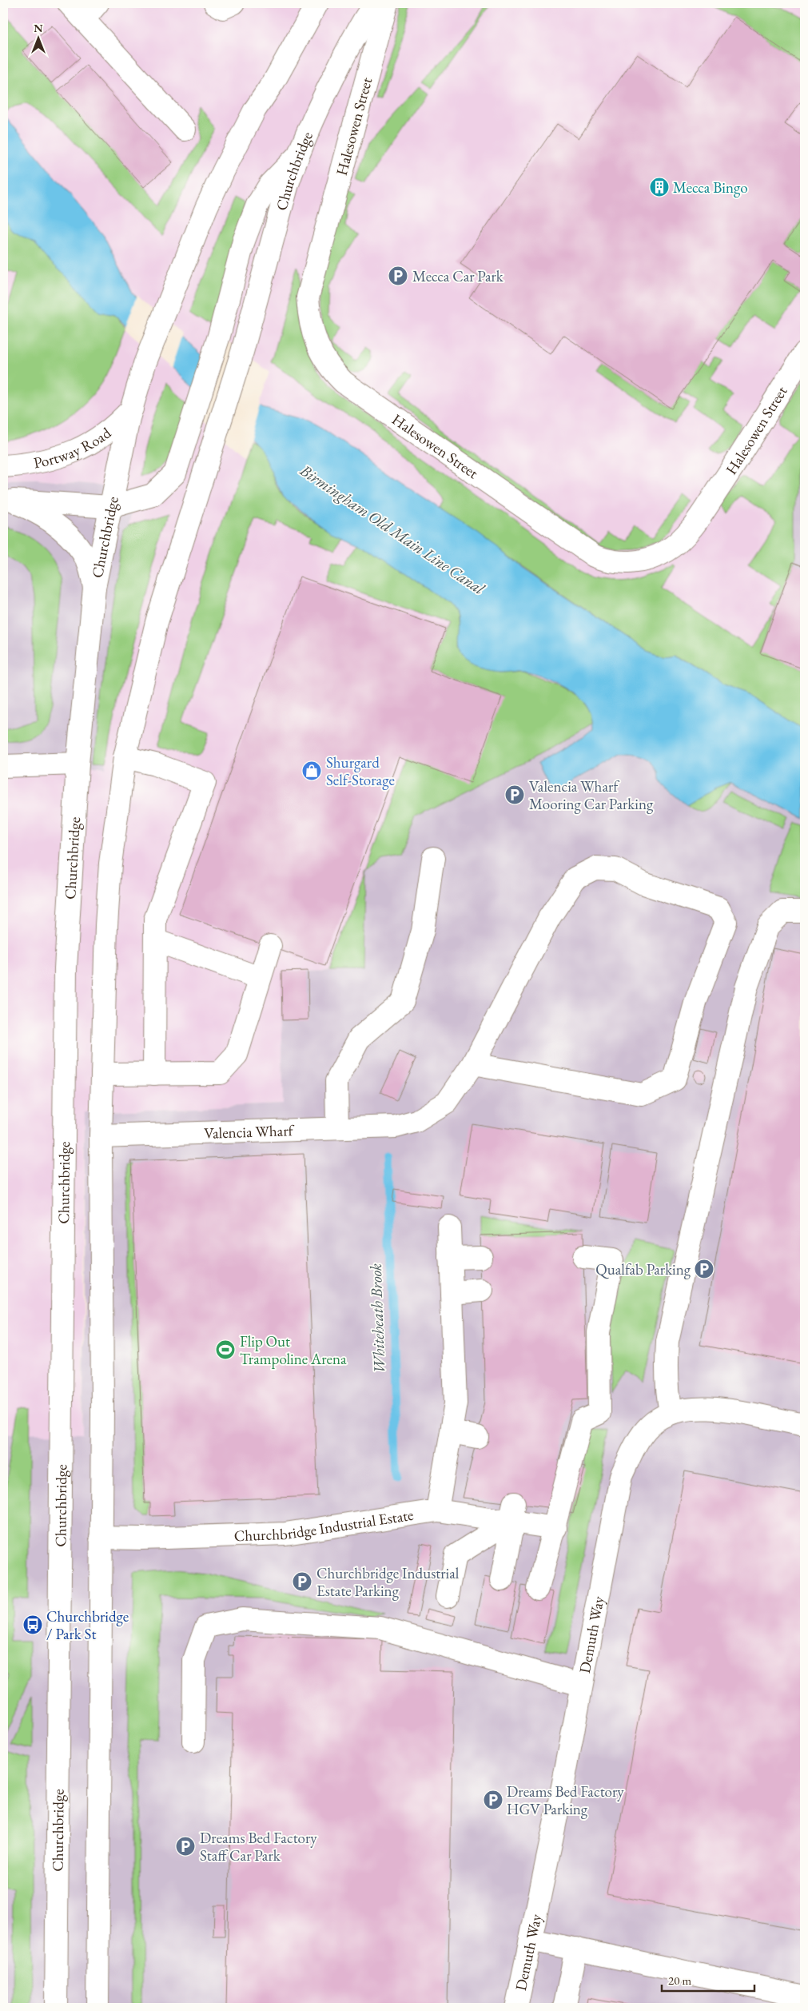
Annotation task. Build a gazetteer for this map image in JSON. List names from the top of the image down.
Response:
{
  "streets": {
    "main road": [
      "Halesowen Street",
      "Churchbridge",
      "Portway Road",
      "Valencia Wharf",
      "Churchbridge Industrial Estate",
      "Demuth Way"
    ]
  },
  "crossings": [
    ["Churchbridge", "Portway Road"]
  ],
  "water": ["Birmingham Old Main Line Canal", "Whiteheath Brook"],
  "places": {
    "building": ["Mecca Bingo"],
    "parking": [
      "Mecca Car Park",
      "Valencia Wharf Mooring Car Parking",
      "Qualfab Parking",
      "Churchbridge Industrial Estate Parking",
      "Dreams Bed Factory HGV Parking",
      "Dreams Bed Factory Staff Car Park"
    ],
    "shop": ["Shurgard Self-Storage"],
    "sports": ["Flip Out Trampoline Arena"],
    "bus stop": ["Churchbridge / Park St"]
  },
  "scale_bar": "20 m",
  "north": "top"
}
